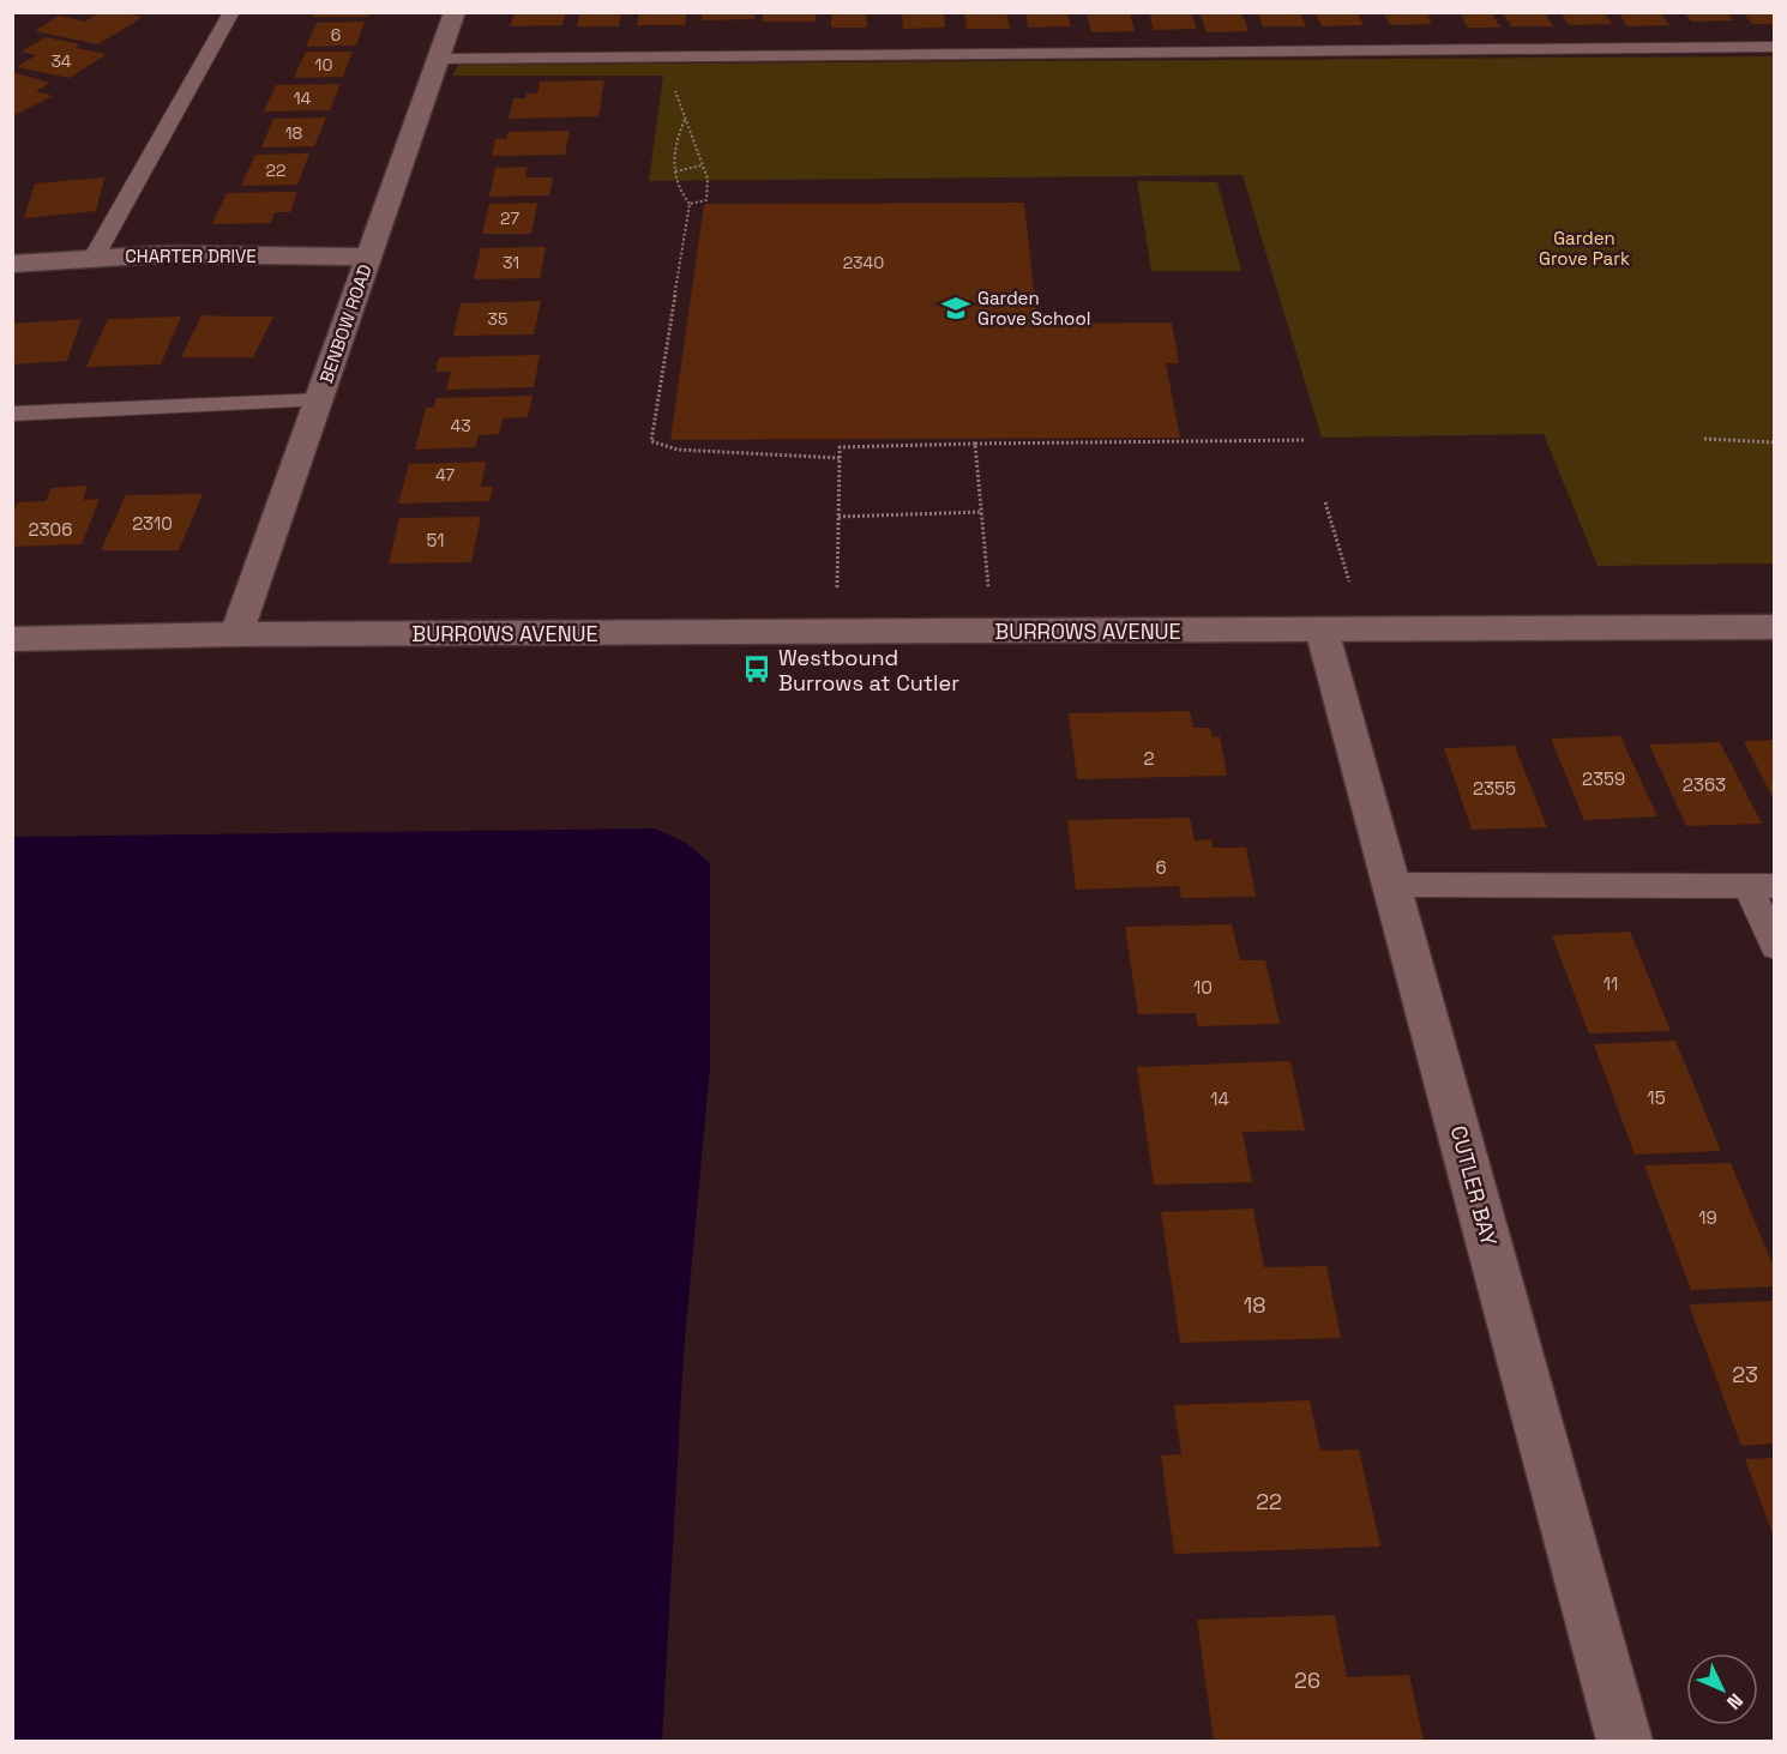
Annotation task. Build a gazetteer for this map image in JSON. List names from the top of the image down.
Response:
{
  "streets": {
    "street": [
      "CHARTER DRIVE",
      "BENBOW ROAD",
      "BURROWS AVENUE",
      "CUTLER BAY"
    ]
  },
  "crossings": [
    ["CHARTER DRIVE", "BENBOW ROAD"],
    ["BENBOW ROAD", "BURROWS AVENUE"],
    ["BURROWS AVENUE", "CUTLER BAY"]
  ],
  "parks": ["Garden Grove Park"],
  "places": {
    "school or university": ["Garden Grove School"],
    "bus stop": ["Westbound Burrows at Cutler"]
  },
  "house_numbers": [
    "6",
    "34",
    "10",
    "14",
    "18",
    "22",
    "27",
    "31",
    "2340",
    "35",
    "43",
    "47",
    "2310",
    "2306",
    "51",
    "2",
    "2359",
    "2363",
    "2355",
    "6",
    "11",
    "10",
    "15",
    "14",
    "19",
    "18",
    "23",
    "22",
    "26"
  ],
  "north": "bottom right"
}
